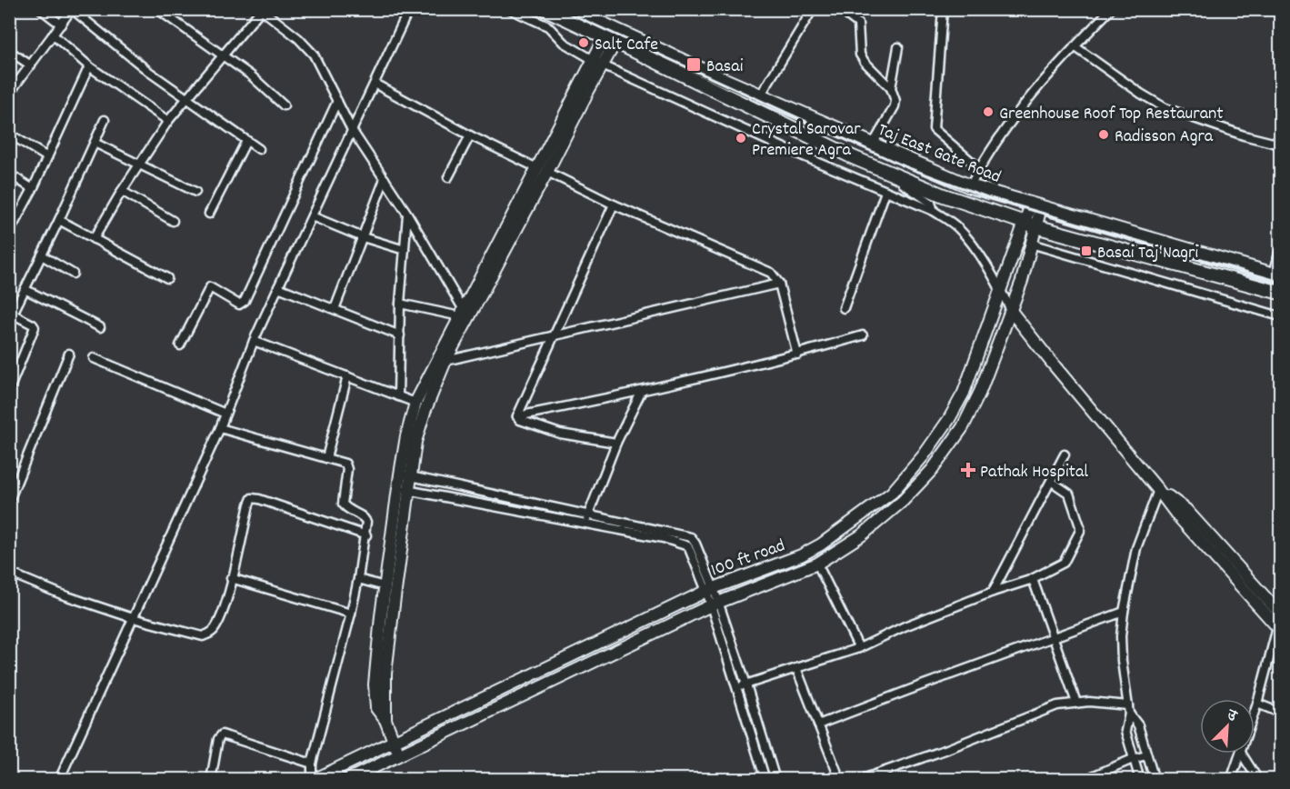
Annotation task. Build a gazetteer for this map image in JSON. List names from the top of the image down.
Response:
{
  "streets": {
    "main road": ["Taj East Gate Road", "100 ft road"]
  },
  "crossings": [
    ["Taj East Gate Road", "100 ft road"]
  ],
  "places": {
    "other": [
      "Salt Cafe",
      "Greenhouse Roof Top Restaurant",
      "Radisson Agra",
      "Crystal Sarovar Premiere Agra"
    ],
    "transit": ["Basai", "Basai Taj Nagri"],
    "health": ["Pathak Hospital"]
  },
  "north": "top right"
}
